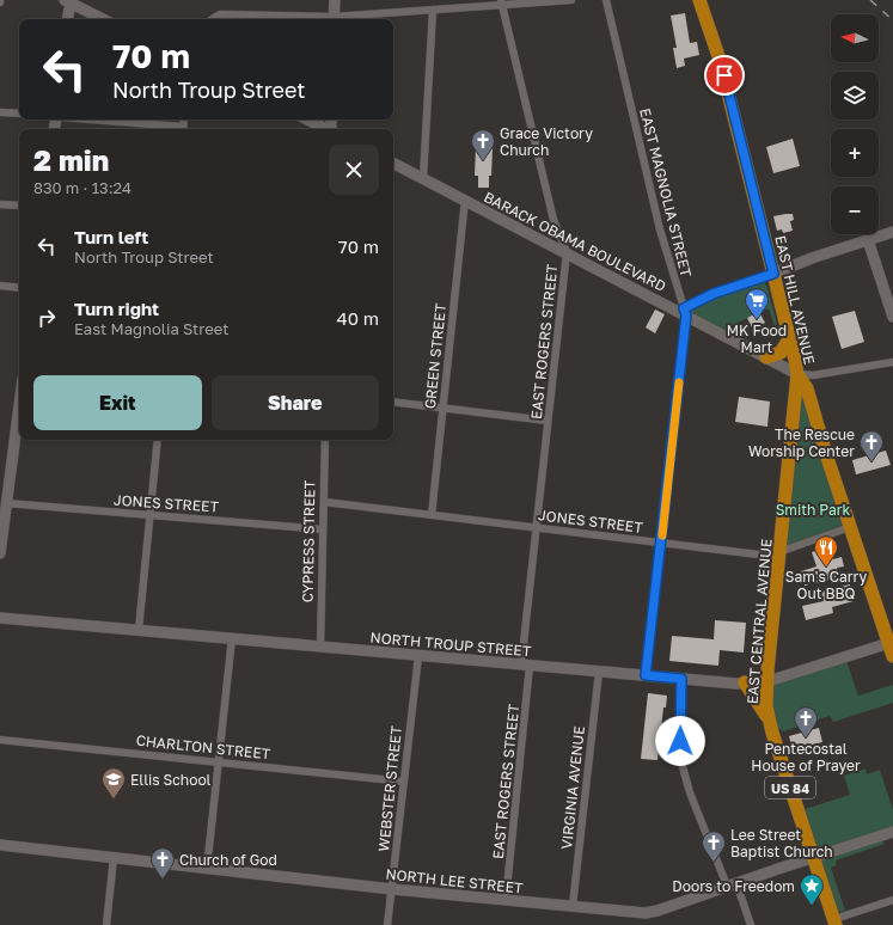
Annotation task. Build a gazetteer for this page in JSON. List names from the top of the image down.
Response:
{
  "streets": {
    "highway": ["EAST HILL AVENUE", "EAST CENTRAL AVENUE", "US 84"],
    "street": [
      "EAST MAGNOLIA STREET",
      "BARACK OBAMA BOULEVARD",
      "EAST ROGERS STREET",
      "GREEN STREET",
      "JONES STREET",
      "CYPRESS STREET",
      "NORTH TROUP STREET",
      "CHARLTON STREET",
      "VIRGINIA AVENUE",
      "WEBSTER STREET",
      "NORTH LEE STREET"
    ]
  },
  "crossings": [
    ["EAST MAGNOLIA STREET", "BARACK OBAMA BOULEVARD"],
    ["EAST MAGNOLIA STREET", "JONES STREET"],
    ["EAST MAGNOLIA STREET", "NORTH TROUP STREET"],
    ["BARACK OBAMA BOULEVARD", "EAST HILL AVENUE"],
    ["BARACK OBAMA BOULEVARD", "EAST ROGERS STREET"],
    ["BARACK OBAMA BOULEVARD", "GREEN STREET"],
    ["BARACK OBAMA BOULEVARD", "EAST CENTRAL AVENUE"],
    ["EAST HILL AVENUE", "JONES STREET"],
    ["EAST HILL AVENUE", "EAST CENTRAL AVENUE"],
    ["EAST HILL AVENUE", "NORTH TROUP STREET"],
    ["EAST ROGERS STREET", "JONES STREET"],
    ["EAST ROGERS STREET", "NORTH TROUP STREET"],
    ["EAST ROGERS STREET", "NORTH LEE STREET"],
    ["GREEN STREET", "JONES STREET"],
    ["JONES STREET", "CYPRESS STREET"],
    ["JONES STREET", "EAST CENTRAL AVENUE"],
    ["CYPRESS STREET", "NORTH TROUP STREET"],
    ["EAST CENTRAL AVENUE", "NORTH TROUP STREET"],
    ["EAST CENTRAL AVENUE", "NORTH LEE STREET"],
    ["NORTH TROUP STREET", "VIRGINIA AVENUE"],
    ["NORTH TROUP STREET", "WEBSTER STREET"],
    ["CHARLTON STREET", "WEBSTER STREET"],
    ["VIRGINIA AVENUE", "NORTH LEE STREET"],
    ["WEBSTER STREET", "NORTH LEE STREET"]
  ],
  "parks": ["Smith Park"],
  "places": {
    "church": [
      "Grace Victory Church",
      "The Rescue Worship Center",
      "Pentecostal House of Prayer",
      "Lee Street Baptist Church",
      "Church of God"
    ],
    "supermarket": ["MK Food Mart"],
    "restaurant": ["Sam's Carry Out BBQ"],
    "school or university": ["Ellis School"],
    "place": ["Doors to Freedom"]
  },
  "north": "left",
  "page": {
    "map_buttons": ["+", "−"],
    "turn": ["70 m", "North Troup Street"],
    "heading": ["2 min", "830 m · 13:24"],
    "list": [
      {
        "name": "Turn left",
        "note": "North Troup Street",
        "value": "70 m"
      },
      {
        "name": "Turn right",
        "note": "East Magnolia Street",
        "value": "40 m"
      }
    ],
    "buttons": ["Exit", "Share"]
  }
}
